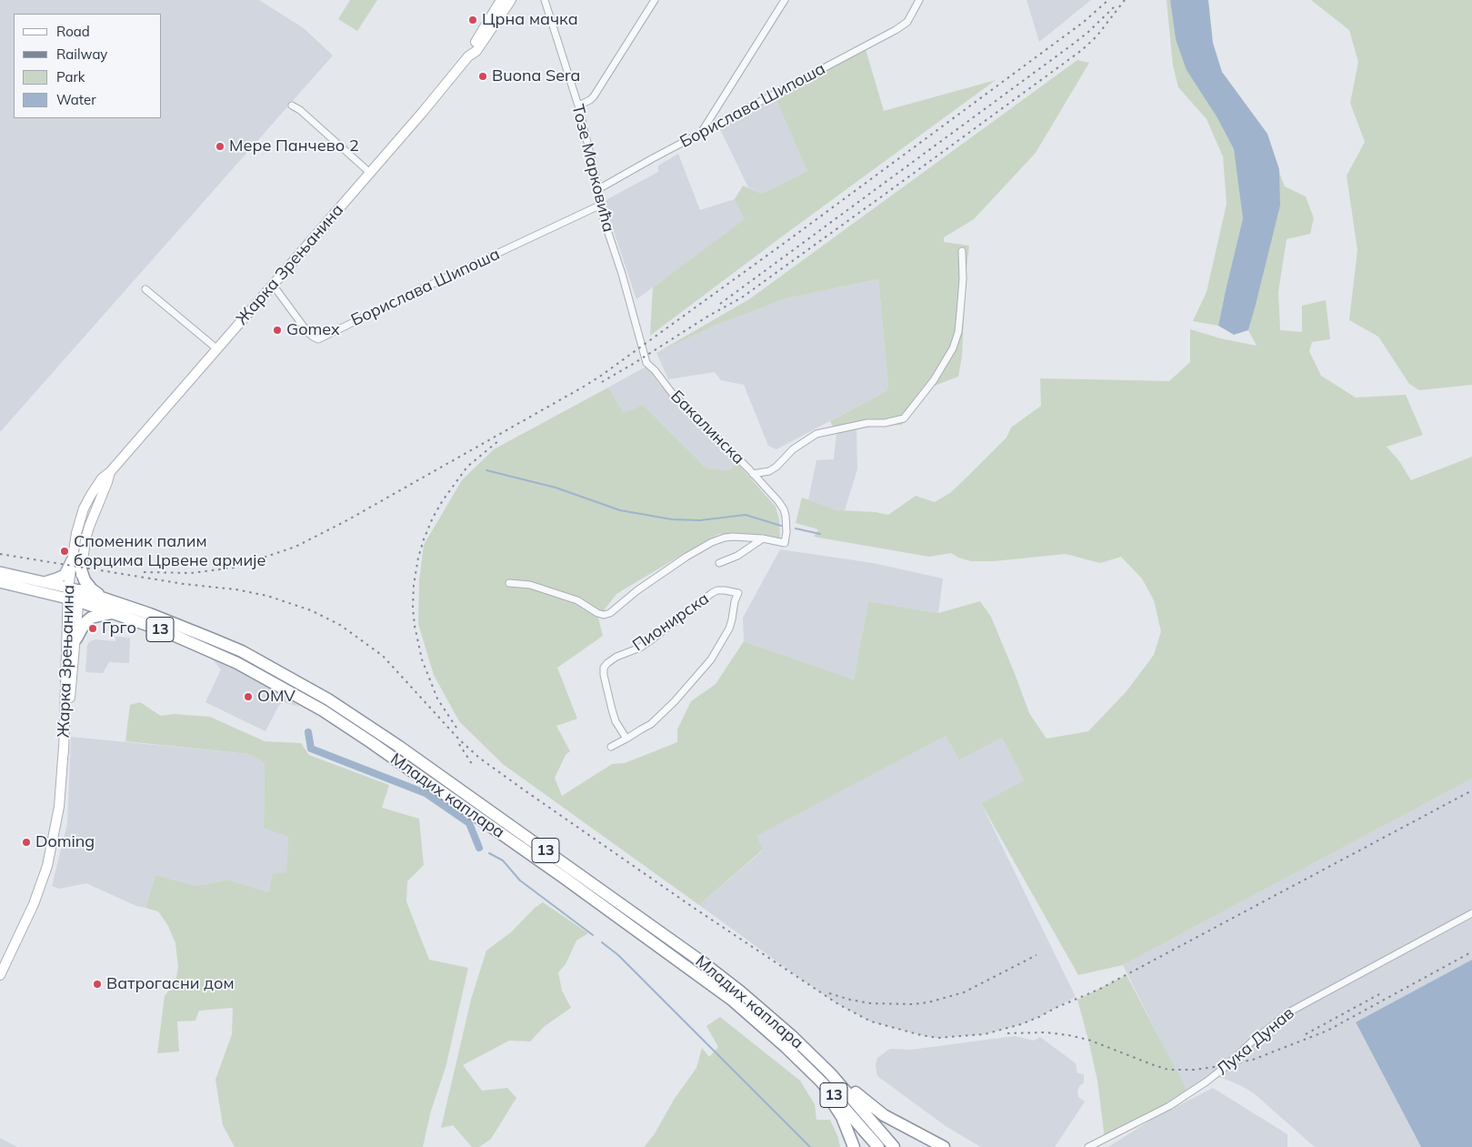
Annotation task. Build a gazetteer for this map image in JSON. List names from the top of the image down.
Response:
{
  "streets": {
    "highway": ["13", "Младих каплара"],
    "street": [
      "Борислава Шипоша",
      "Тозе Марковића",
      "Жарка Зрењанина",
      "Бакалинска",
      "Пионирска",
      "Лука Дунав"
    ]
  },
  "crossings": [
    ["Борислава Шипоша", "Тозе Марковића"],
    ["Борислава Шипоша", "Жарка Зрењанина"],
    ["Тозе Марковића", "Бакалинска"],
    ["Жарка Зрењанина", "13"],
    ["Жарка Зрењанина", "Младих каплара"],
    ["13", "Младих каплара"]
  ],
  "places": [
    "Црна мачка",
    "Buona Sera",
    "Мере Панчево 2",
    "Gomex",
    "Споменик палим борцима Црвене армије",
    "Грго",
    "OMV",
    "Doming",
    "Ватрогасни дом"
  ],
  "legend": [
    "Road",
    "Railway",
    "Park",
    "Water"
  ]
}
